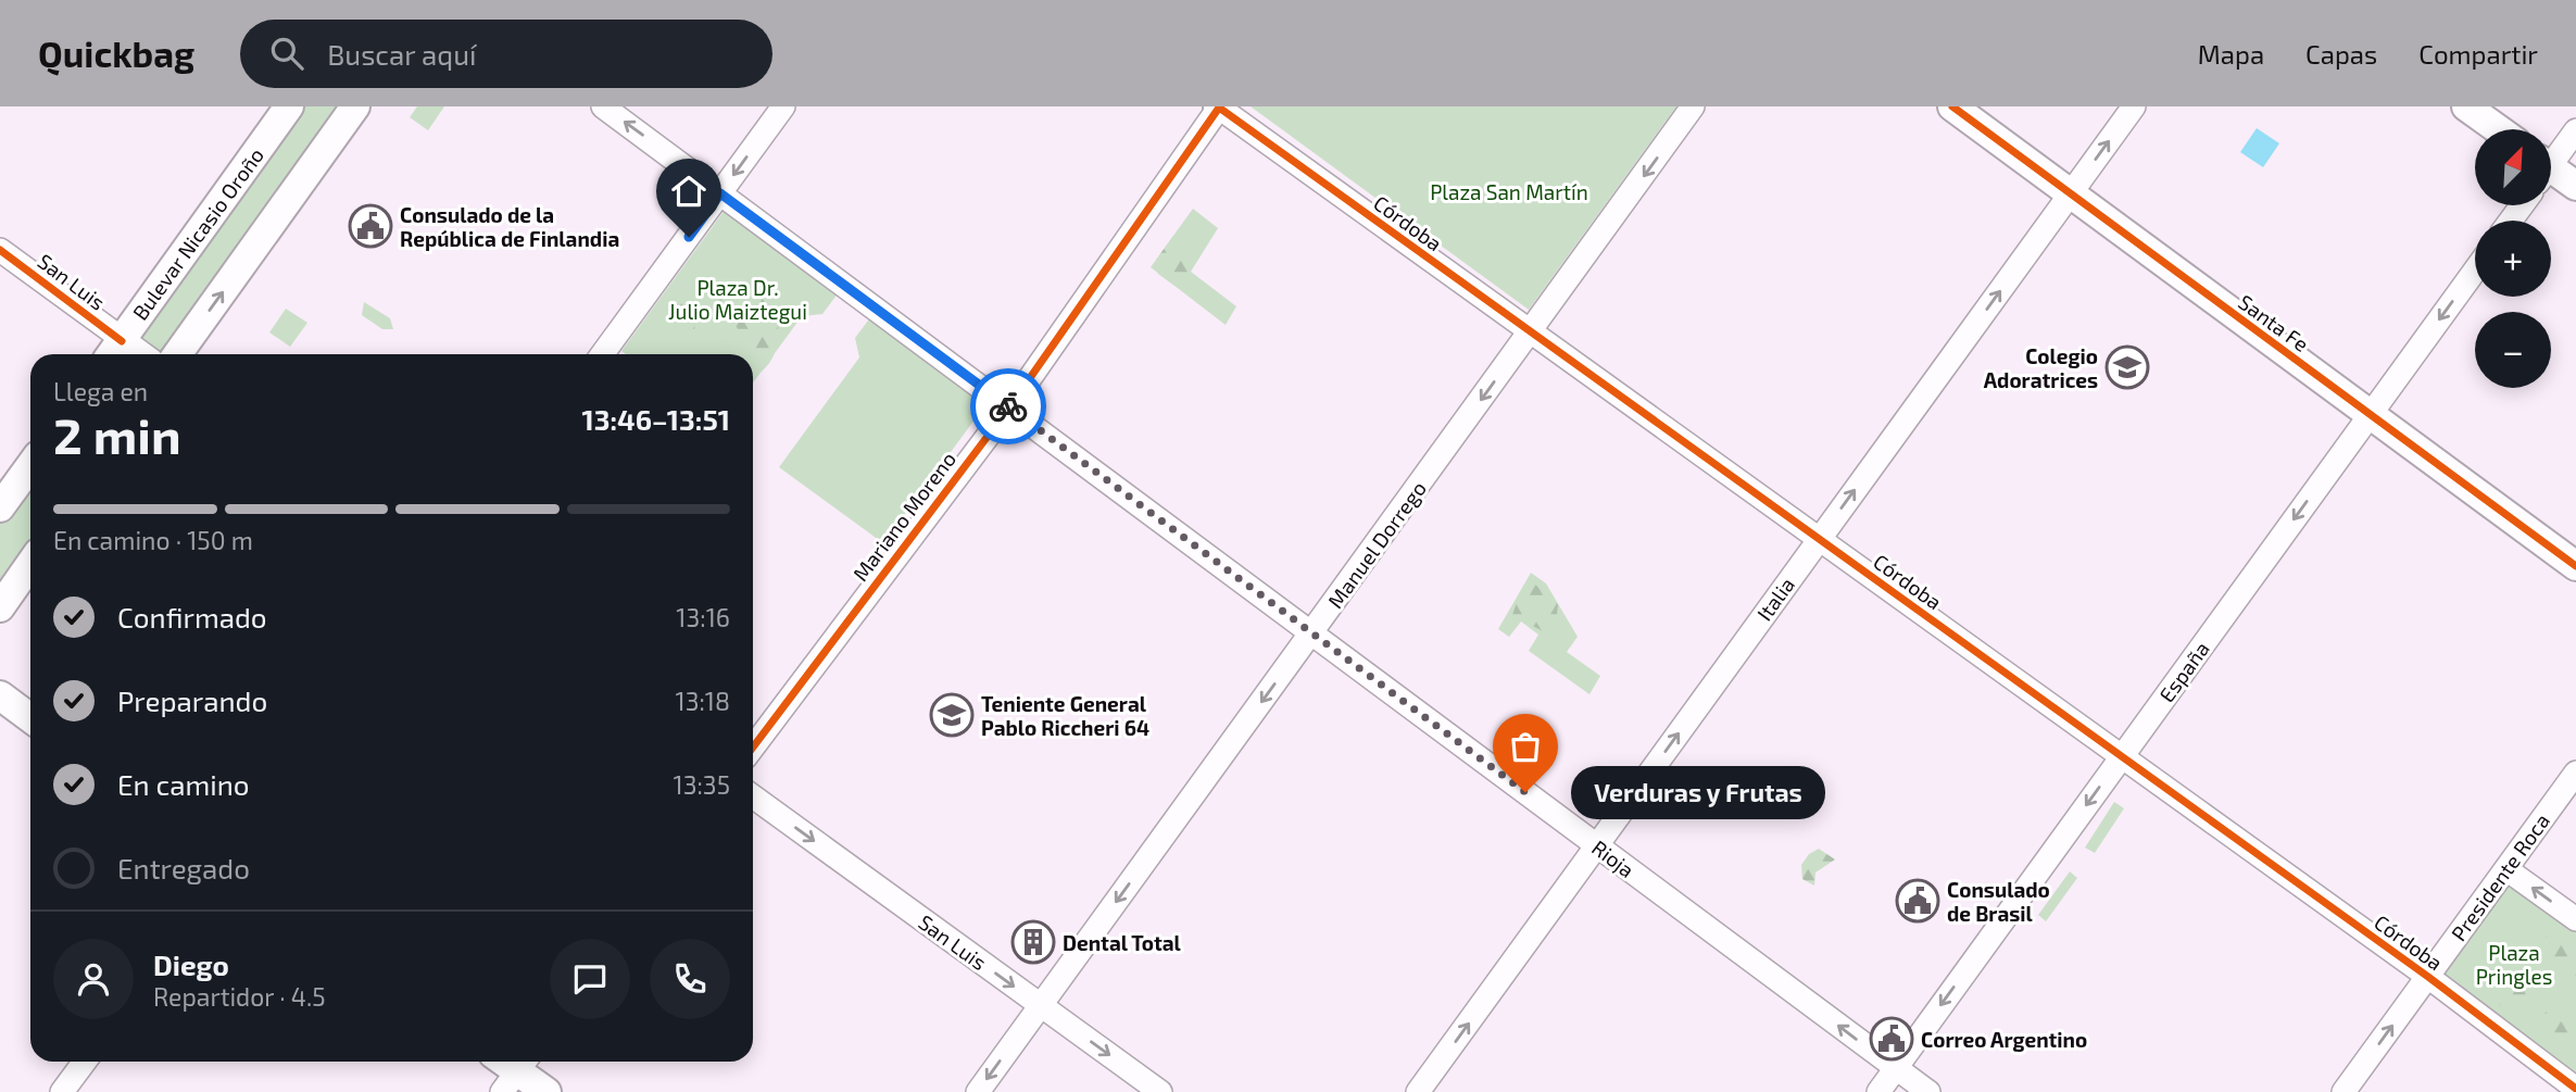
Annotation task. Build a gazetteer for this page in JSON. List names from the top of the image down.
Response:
{
  "streets": {
    "main road": ["Bulevar Nicasio Oroño", "Santa Fe"],
    "street": [
      "Córdoba",
      "San Luis",
      "Mariano Moreno",
      "Manuel Dorrego",
      "Italia",
      "España",
      "Rioja",
      "Presidente Roca"
    ]
  },
  "crossings": [
    ["Córdoba", "Mariano Moreno"],
    ["Córdoba", "Manuel Dorrego"],
    ["Córdoba", "Italia"],
    ["Córdoba", "España"],
    ["Córdoba", "Presidente Roca"],
    ["Bulevar Nicasio Oroño", "San Luis"],
    ["San Luis", "Manuel Dorrego"],
    ["Santa Fe", "Italia"],
    ["Santa Fe", "España"],
    ["Mariano Moreno", "Rioja"],
    ["Manuel Dorrego", "Rioja"],
    ["Italia", "Rioja"],
    ["España", "Rioja"]
  ],
  "one_way": [
    "San Luis",
    "Manuel Dorrego",
    "Italia",
    "España",
    "Presidente Roca"
  ],
  "parks": ["Plaza San Martín", "Plaza Dr. Julio Maiztegui", "Plaza Pringles"],
  "places": {
    "public building": ["Consulado de la República de Finlandia", "Consulado de Brasil", "Correo Argentino"],
    "school or university": ["Colegio Adoratrices", "Teniente General Pablo Riccheri 64"],
    "other": ["Verduras y Frutas"],
    "building": ["Dental Total"]
  },
  "north": "top right",
  "page": {
    "header": "Quickbag",
    "search": "Buscar aquí",
    "nav": ["Mapa", "Capas", "Compartir"],
    "map_buttons": ["+", "−"],
    "heading": ["2 min", "Llega en", "13:46–13:51"],
    "panel": ["Diego", "Repartidor · 4.5"],
    "bar": "En camino · 150 m",
    "list": [
      ["Confirmado", "13:16"],
      ["Preparando", "13:18"],
      ["En camino", "13:35"],
      "Entregado"
    ],
    "bubble": "Verduras y Frutas"
  }
}
